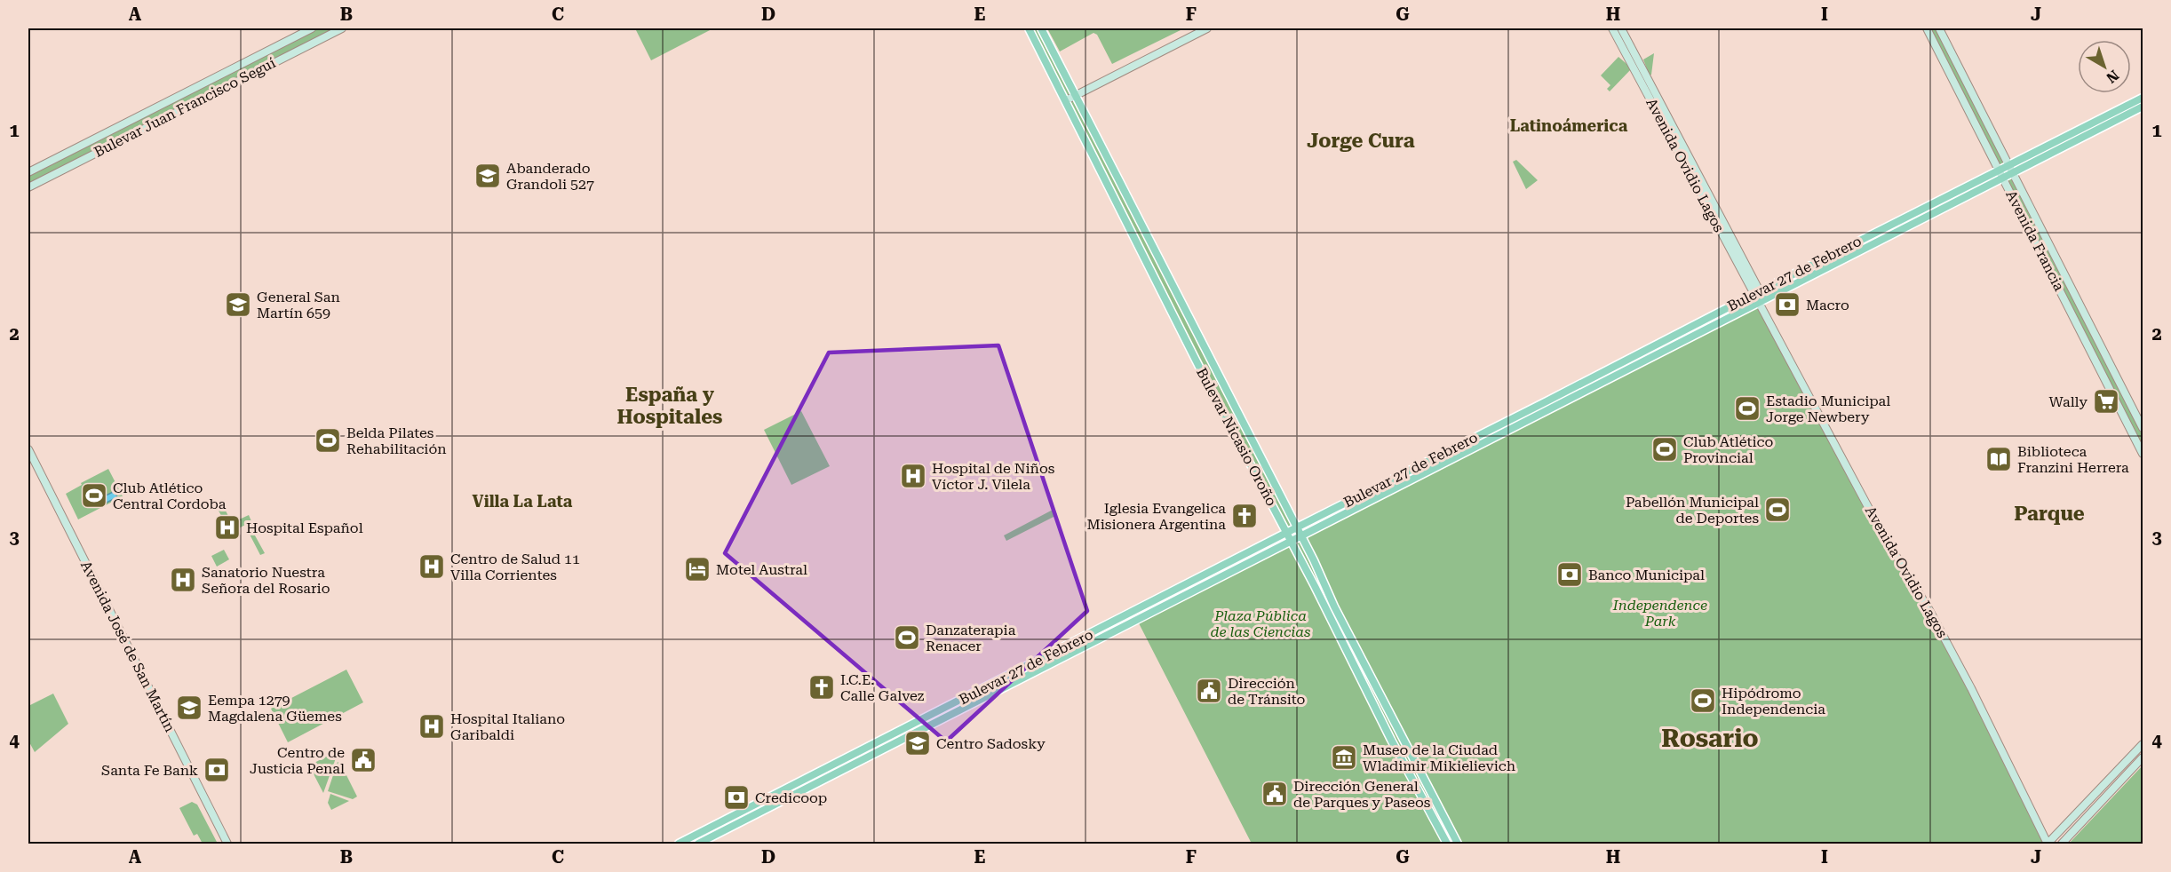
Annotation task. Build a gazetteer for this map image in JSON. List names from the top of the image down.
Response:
{
  "streets": {
    "main road": [
      "Bulevar Juan Francisco Seguí",
      "Avenida Ovidio Lagos",
      "Avenida Francia",
      "Bulevar 27 de Febrero",
      "Bulevar Nicasio Oroño",
      "Avenida José de San Martín"
    ]
  },
  "crossings": [
    ["Avenida Ovidio Lagos", "Bulevar 27 de Febrero"],
    ["Avenida Francia", "Bulevar 27 de Febrero"],
    ["Bulevar 27 de Febrero", "Bulevar Nicasio Oroño"]
  ],
  "districts": [
    "Latinoámerica",
    "Jorge Cura",
    "España y Hospitales",
    "Villa La Lata",
    "Parque",
    "Rosario"
  ],
  "parks": ["Independence Park", "Plaza Pública de las Ciencias"],
  "places": {
    "school or university": [
      "Abanderado Grandoli 527",
      "General San Martín 659",
      "Eempa 1279 Magdalena Güemes",
      "Centro Sadosky"
    ],
    "bank": [
      "Macro",
      "Banco Municipal",
      "Santa Fe Bank",
      "Credicoop"
    ],
    "supermarket": ["Wally"],
    "sports": [
      "Estadio Municipal Jorge Newbery",
      "Belda Pilates Rehabilitación",
      "Club Atlético Provincial",
      "Club Atlético Central Cordoba",
      "Pabellón Municipal de Deportes",
      "Danzaterapia Renacer",
      "Hipódromo Independencia"
    ],
    "library": ["Biblioteca Franzini Herrera"],
    "hospital": [
      "Hospital de Niños Víctor J. Vilela",
      "Hospital Español",
      "Centro de Salud 11 Villa Corrientes",
      "Sanatorio Nuestra Señora del Rosario",
      "Hospital Italiano Garibaldi"
    ],
    "church": ["Iglesia Evangelica Misionera Argentina", "I.C.E. Calle Galvez"],
    "hotel": ["Motel Austral"],
    "public building": ["Dirección de Tránsito", "Centro de Justicia Penal", "Dirección General de Parques y Paseos"],
    "museum": ["Museo de la Ciudad Wladimir Mikielievich"]
  },
  "north": "bottom right",
  "grid": {
    "columns": [
      "A",
      "B",
      "C",
      "D",
      "E",
      "F",
      "G",
      "H",
      "I",
      "J"
    ],
    "rows": [
      "1",
      "2",
      "3",
      "4"
    ]
  }
}
